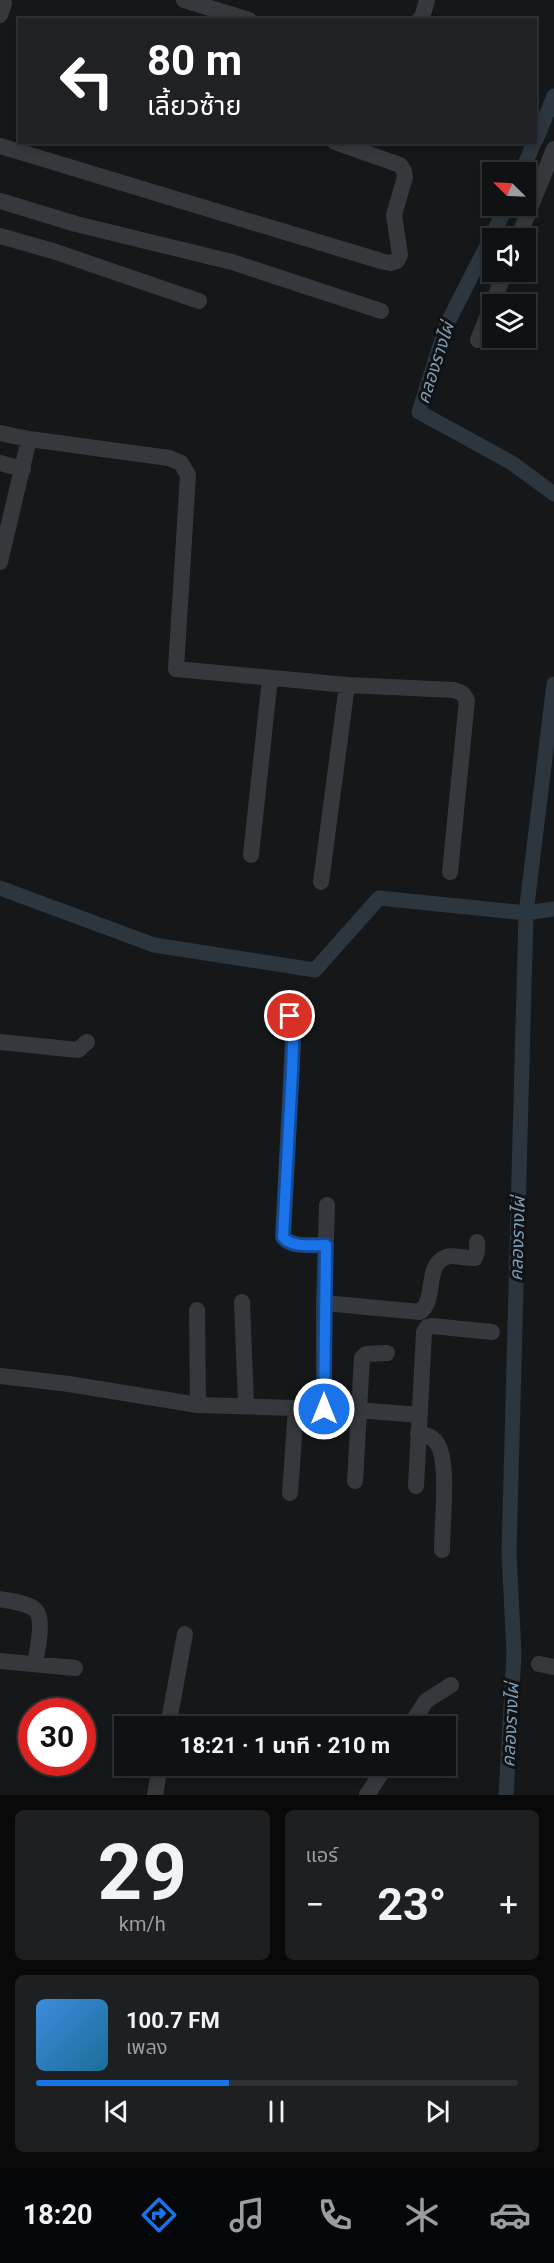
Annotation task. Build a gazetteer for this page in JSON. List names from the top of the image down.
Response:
{
  "water": ["คลองรางไผ่"],
  "north": "top left",
  "page": {
    "turn": ["80 m", "เลี้ยวซ้าย"],
    "limit": "30",
    "trip": "18:21 · 1 นาที · 210 m",
    "tile": [
      ["29", "km/h"],
      "แอร์"
    ],
    "heat": ["−", "23°", "+"],
    "song": ["100.7 FM", "เพลง"],
    "tabs": "18:20"
  }
}
